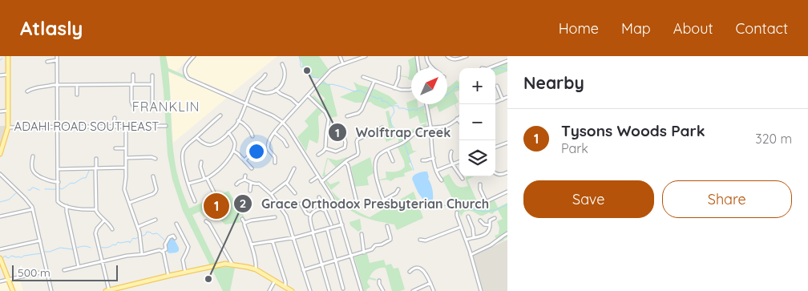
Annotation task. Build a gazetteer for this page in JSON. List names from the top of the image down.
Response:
{
  "streets": {
    "street": ["ADAHI ROAD SOUTHEAST"]
  },
  "districts": ["FRANKLIN"],
  "places": ["Wolftrap Creek", "Grace Orthodox Presbyterian Church"],
  "scale_bar": "500 m",
  "north": "top right",
  "page": {
    "header": "Atlasly",
    "nav": [
      "Home",
      "Map",
      "About",
      "Contact"
    ],
    "heading": "Nearby",
    "map_buttons": ["+", "−"],
    "list": [
      {
        "mark": "1",
        "name": "Tysons Woods Park",
        "note": "Park",
        "value": "320 m"
      }
    ],
    "buttons": ["Save", "Share"],
    "pins": "1",
    "scale": "500 m"
  }
}
